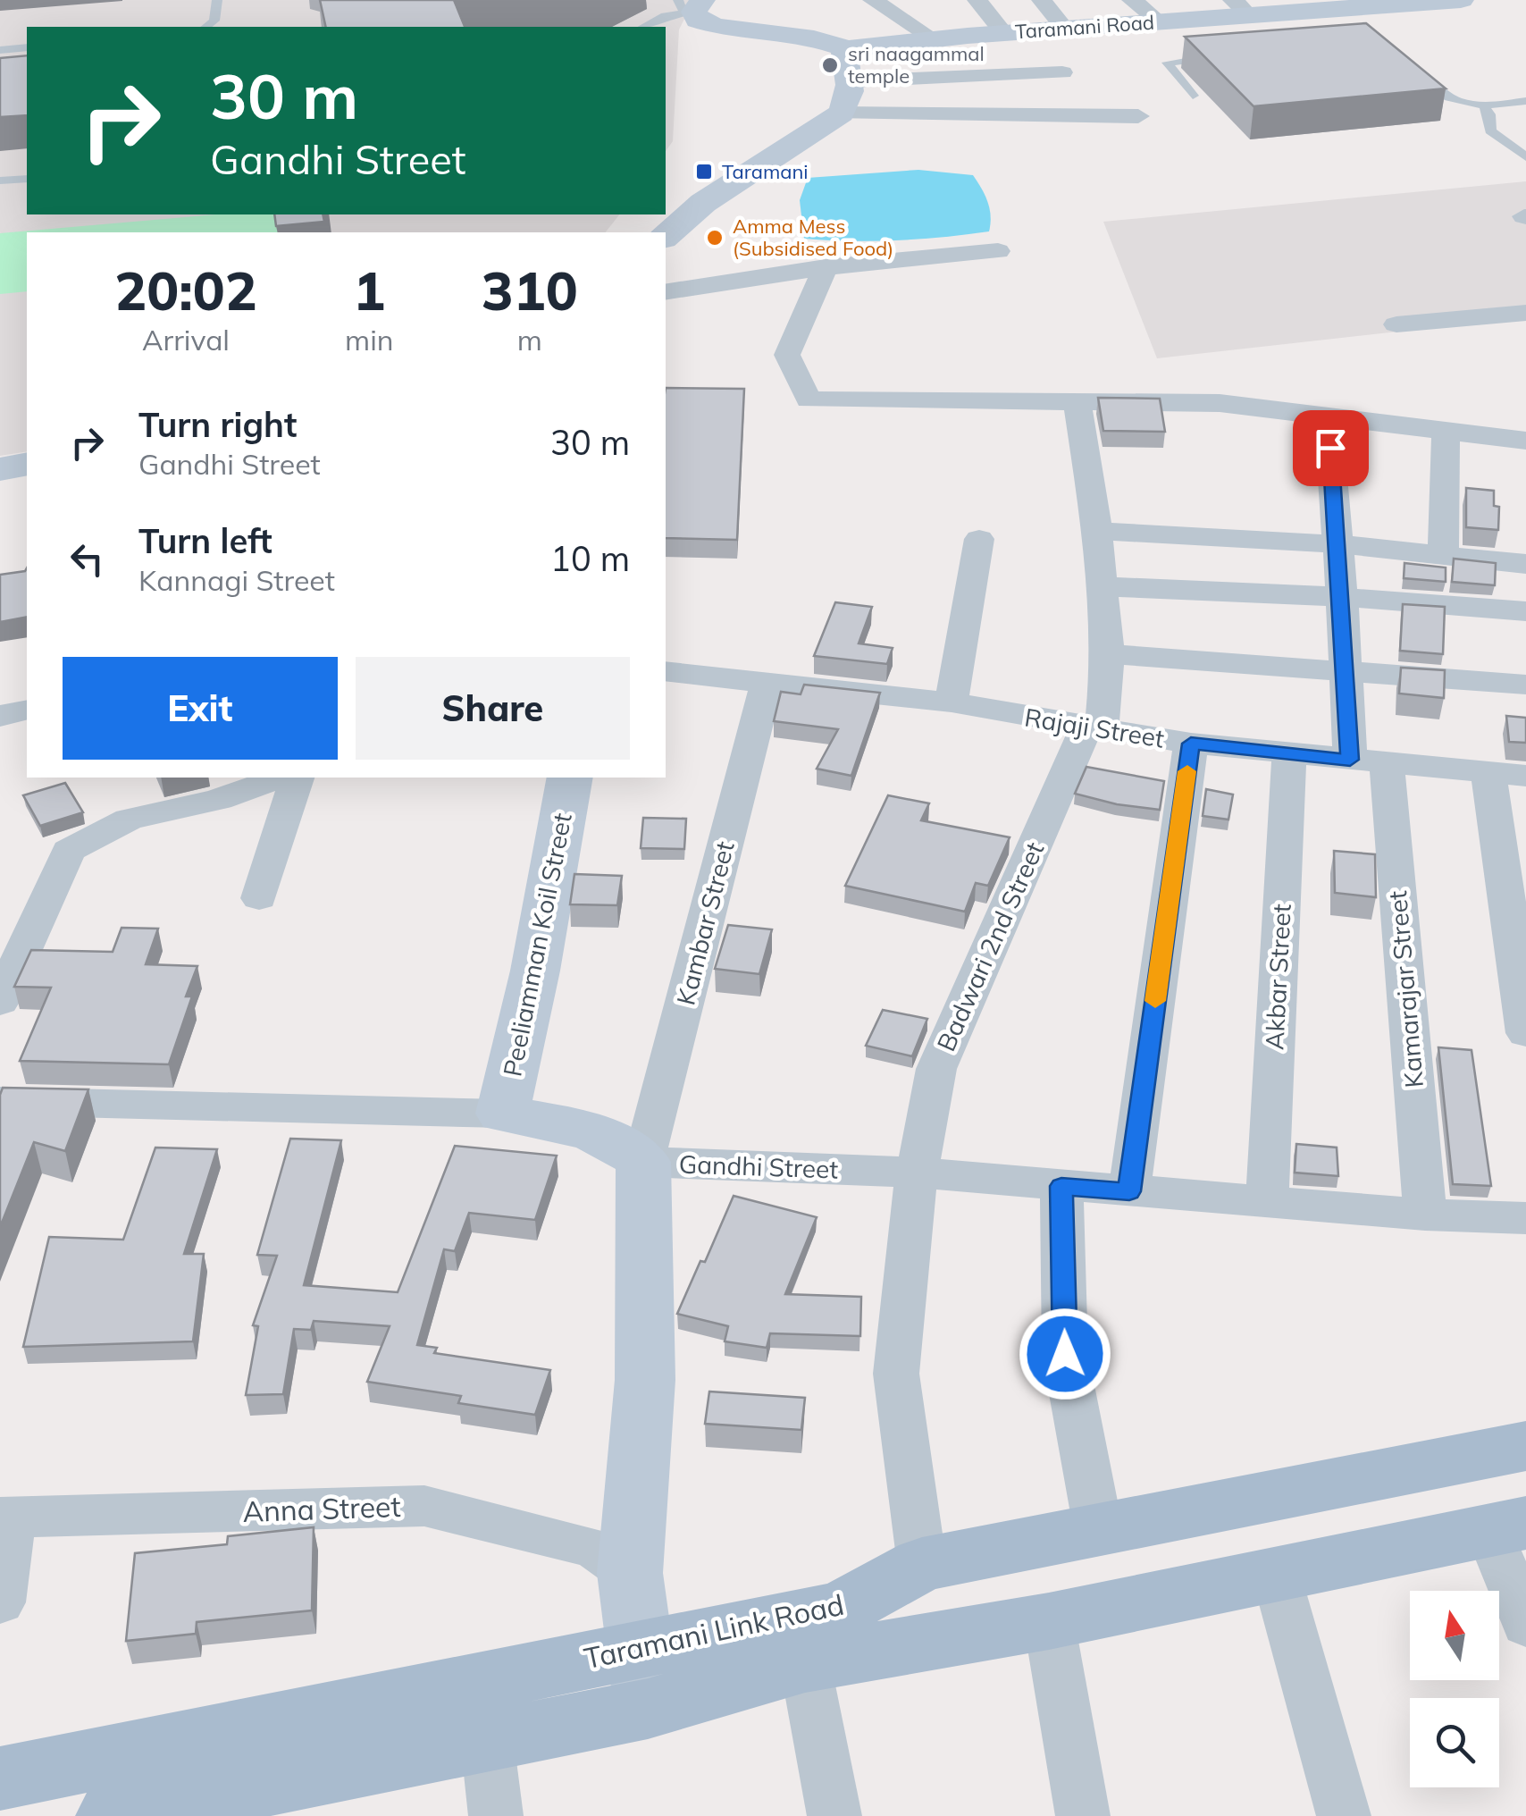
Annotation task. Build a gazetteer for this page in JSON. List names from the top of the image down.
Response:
{
  "streets": {
    "main road": ["Taramani Link Road"],
    "street": [
      "Taramani Road",
      "Rajaji Street",
      "Kambar Street",
      "Peeliamman Koil Street",
      "Badwari 2nd Street",
      "Akbar Street",
      "Kamarajar Street",
      "Gandhi Street",
      "Anna Street"
    ]
  },
  "crossings": [
    ["Rajaji Street", "Kambar Street"],
    ["Rajaji Street", "Badwari 2nd Street"],
    ["Rajaji Street", "Akbar Street"],
    ["Rajaji Street", "Kamarajar Street"],
    ["Kambar Street", "Gandhi Street"],
    ["Peeliamman Koil Street", "Gandhi Street"],
    ["Badwari 2nd Street", "Gandhi Street"],
    ["Badwari 2nd Street", "Taramani Link Road"],
    ["Akbar Street", "Gandhi Street"],
    ["Kamarajar Street", "Gandhi Street"]
  ],
  "places": {
    "other": ["sri naagammal temple", "Amma Mess (Subsidised Food)"],
    "transit": ["Taramani"]
  },
  "north": "top",
  "page": {
    "turn": ["30 m", "Gandhi Street"],
    "eta": [
      "20:02",
      "Arrival",
      "1",
      "min",
      "310",
      "m"
    ],
    "list": [
      {
        "name": "Turn right",
        "note": "Gandhi Street",
        "value": "30 m"
      },
      {
        "name": "Turn left",
        "note": "Kannagi Street",
        "value": "10 m"
      }
    ],
    "buttons": ["Exit", "Share"]
  }
}
